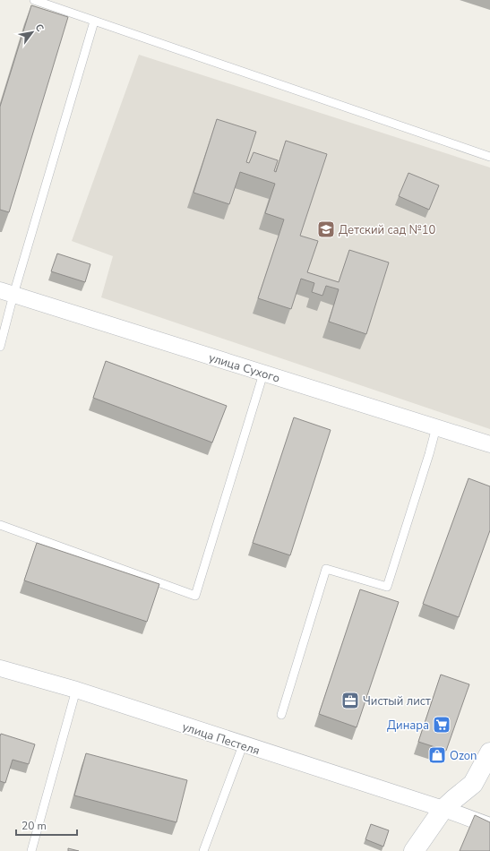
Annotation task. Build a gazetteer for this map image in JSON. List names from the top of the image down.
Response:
{
  "streets": {
    "street": ["улица Сухого", "улица Пестеля"]
  },
  "places": {
    "school or university": ["Детский сад №10"],
    "office": ["Чистый лист"],
    "supermarket": ["Динара"],
    "shop": ["Ozon"]
  },
  "scale_bar": "20 m",
  "north": "top right"
}
